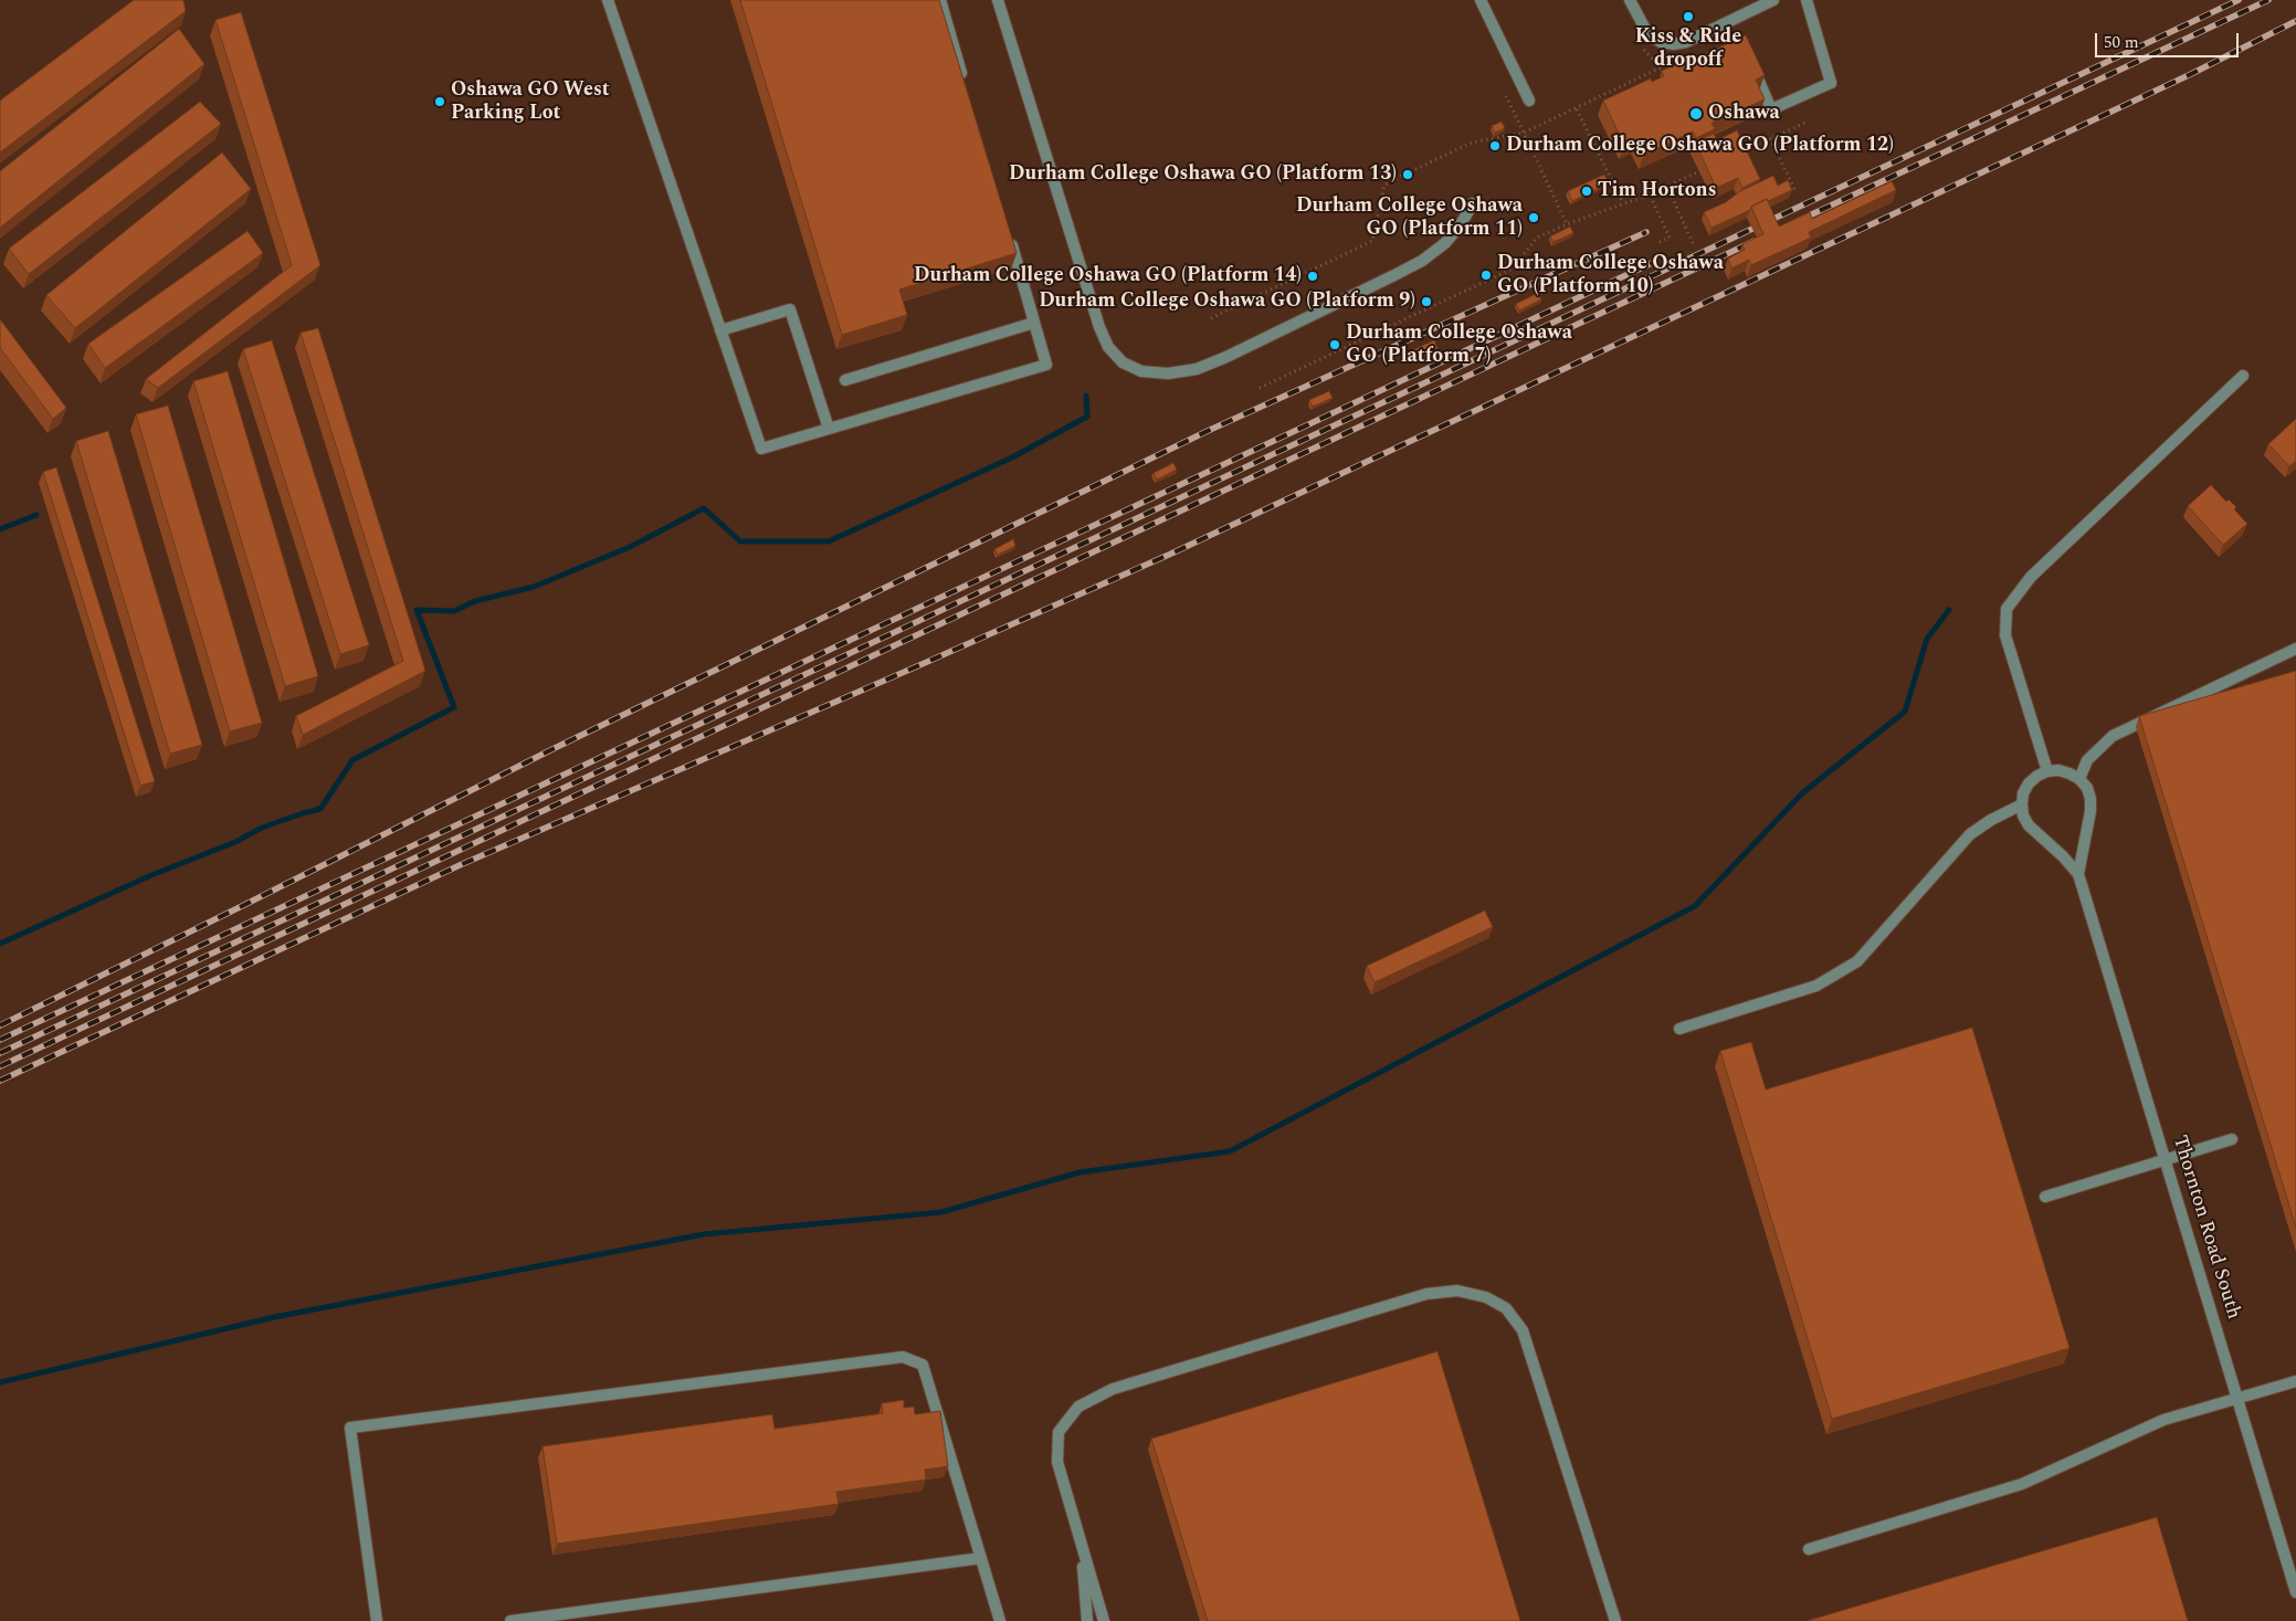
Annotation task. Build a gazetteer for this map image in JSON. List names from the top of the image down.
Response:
{
  "streets": {
    "street": ["Thornton Road South"]
  },
  "places": [
    "Kiss & Ride dropoff",
    "Oshawa GO West Parking Lot",
    "Oshawa",
    "Durham College Oshawa GO (Platform 12)",
    "Durham College Oshawa GO (Platform 13)",
    "Tim Hortons",
    "Durham College Oshawa GO (Platform 11)",
    "Durham College Oshawa GO (Platform 10)",
    "Durham College Oshawa GO (Platform 14)",
    "Durham College Oshawa GO (Platform 9)",
    "Durham College Oshawa GO (Platform 7)"
  ],
  "scale_bar": "50 m"
}
